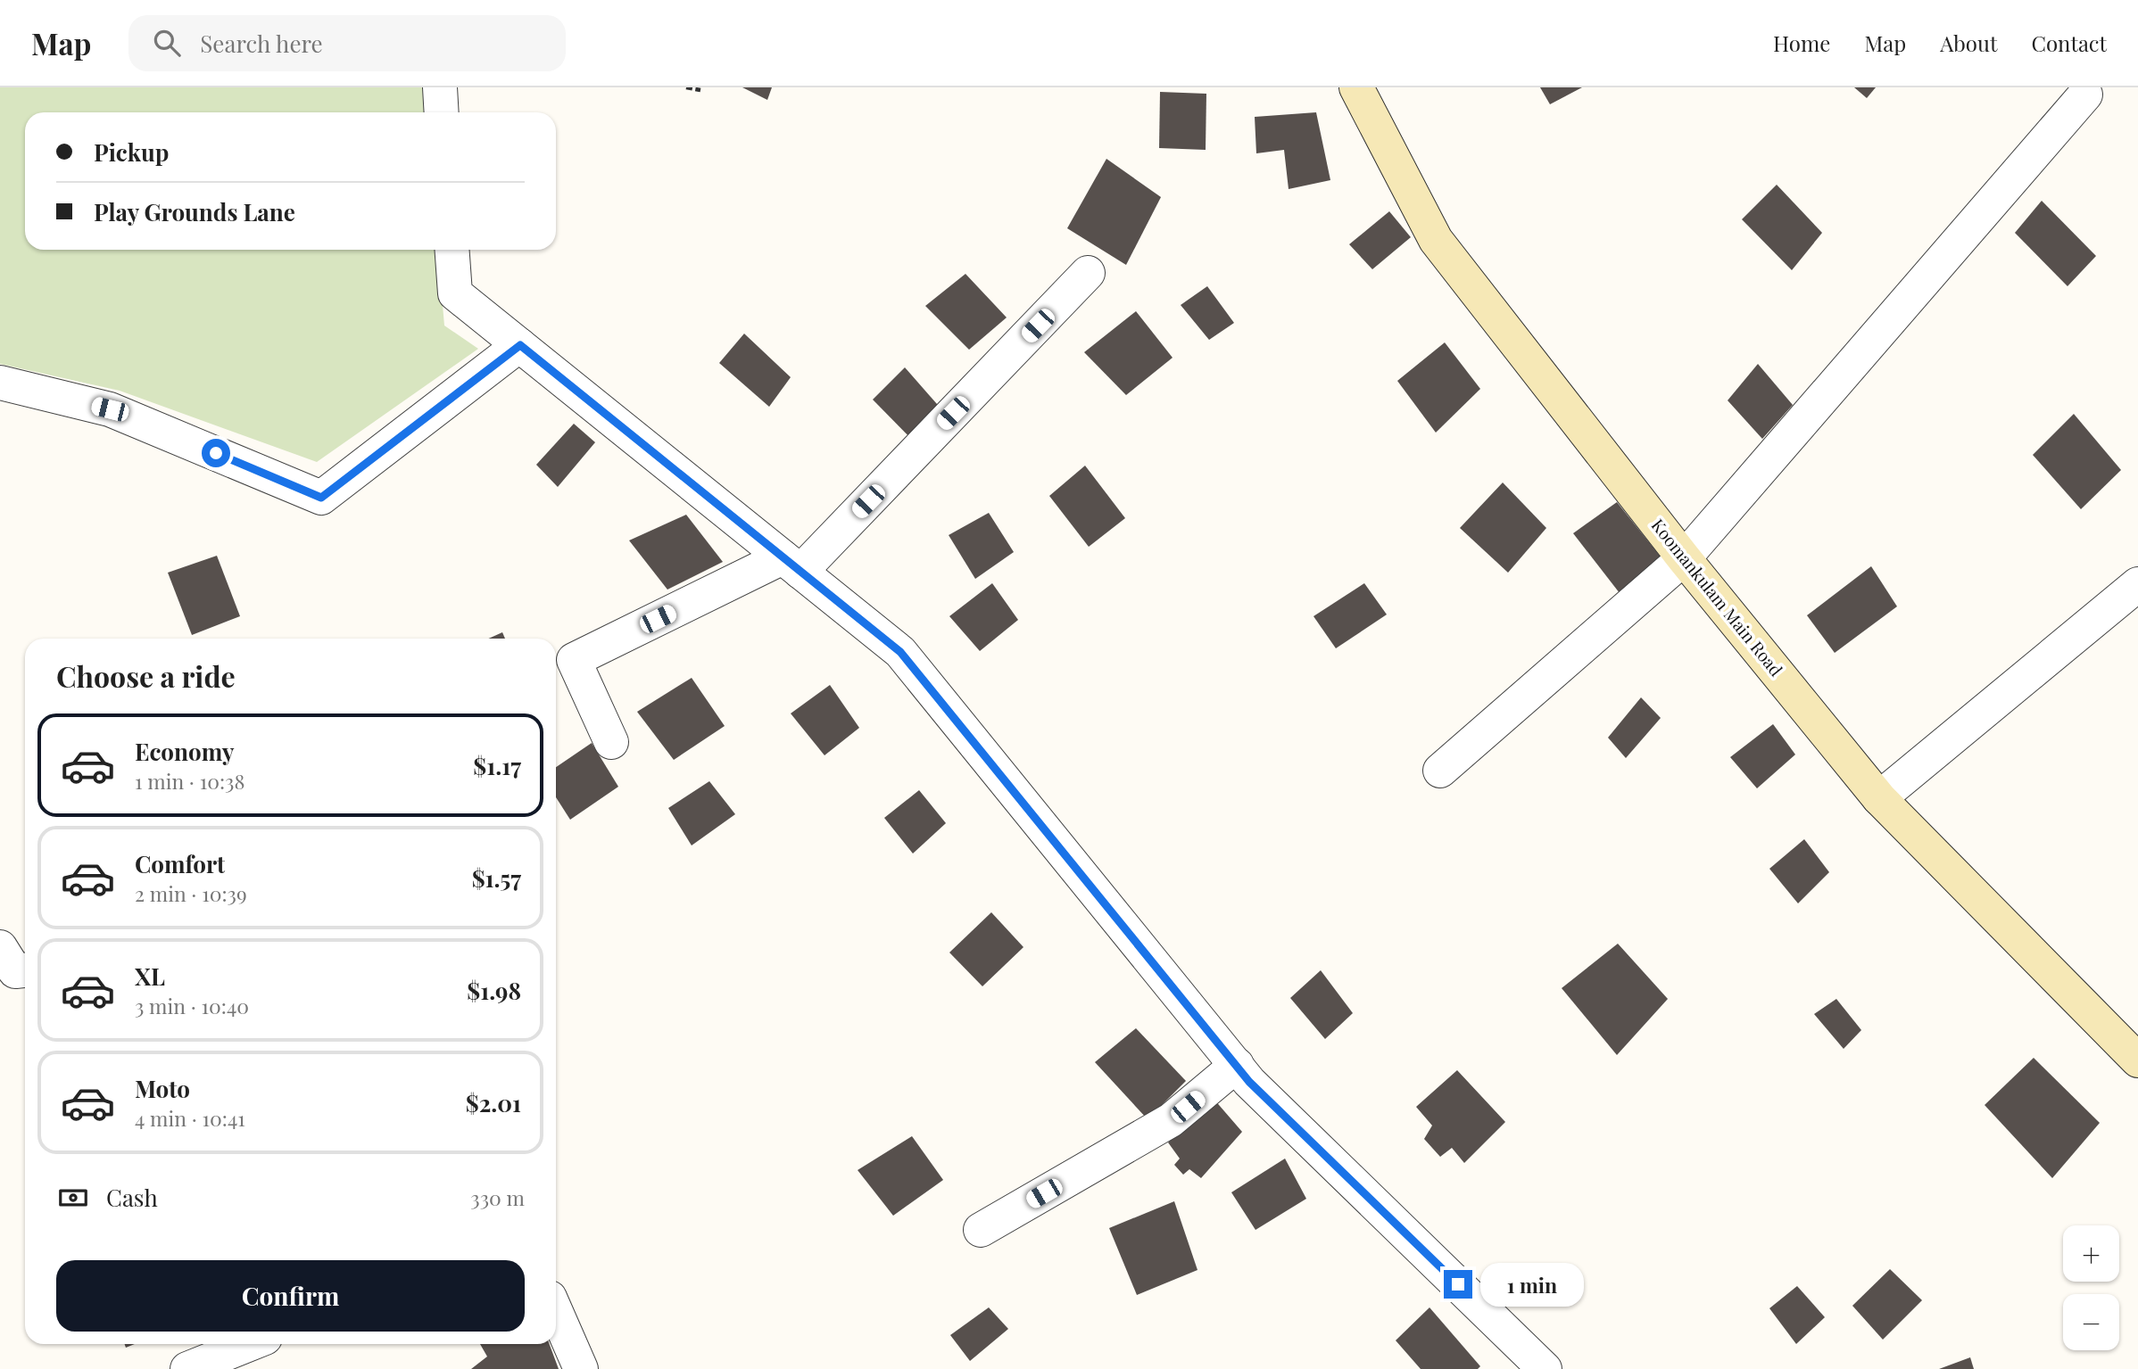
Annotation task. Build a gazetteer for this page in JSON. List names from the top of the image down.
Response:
{
  "streets": {
    "street": ["Koomankulam Main Road"]
  },
  "page": {
    "header": "Map",
    "search": "Search here",
    "nav": [
      "Home",
      "Map",
      "About",
      "Contact"
    ],
    "banner": ["Pickup", "Play Grounds Lane"],
    "heading": "Choose a ride",
    "list": [
      {
        "name": "Economy",
        "note": "1 min · 10:38",
        "value": "$1.17"
      },
      {
        "name": "Comfort",
        "note": "2 min · 10:39",
        "value": "$1.57"
      },
      {
        "name": "XL",
        "note": "3 min · 10:40",
        "value": "$1.98"
      },
      {
        "name": "Moto",
        "note": "4 min · 10:41",
        "value": "$2.01"
      }
    ],
    "pay": ["Cash", "330 m"],
    "map_buttons": ["+", "−"],
    "buttons": "Confirm",
    "bubble": "1 min"
  }
}
